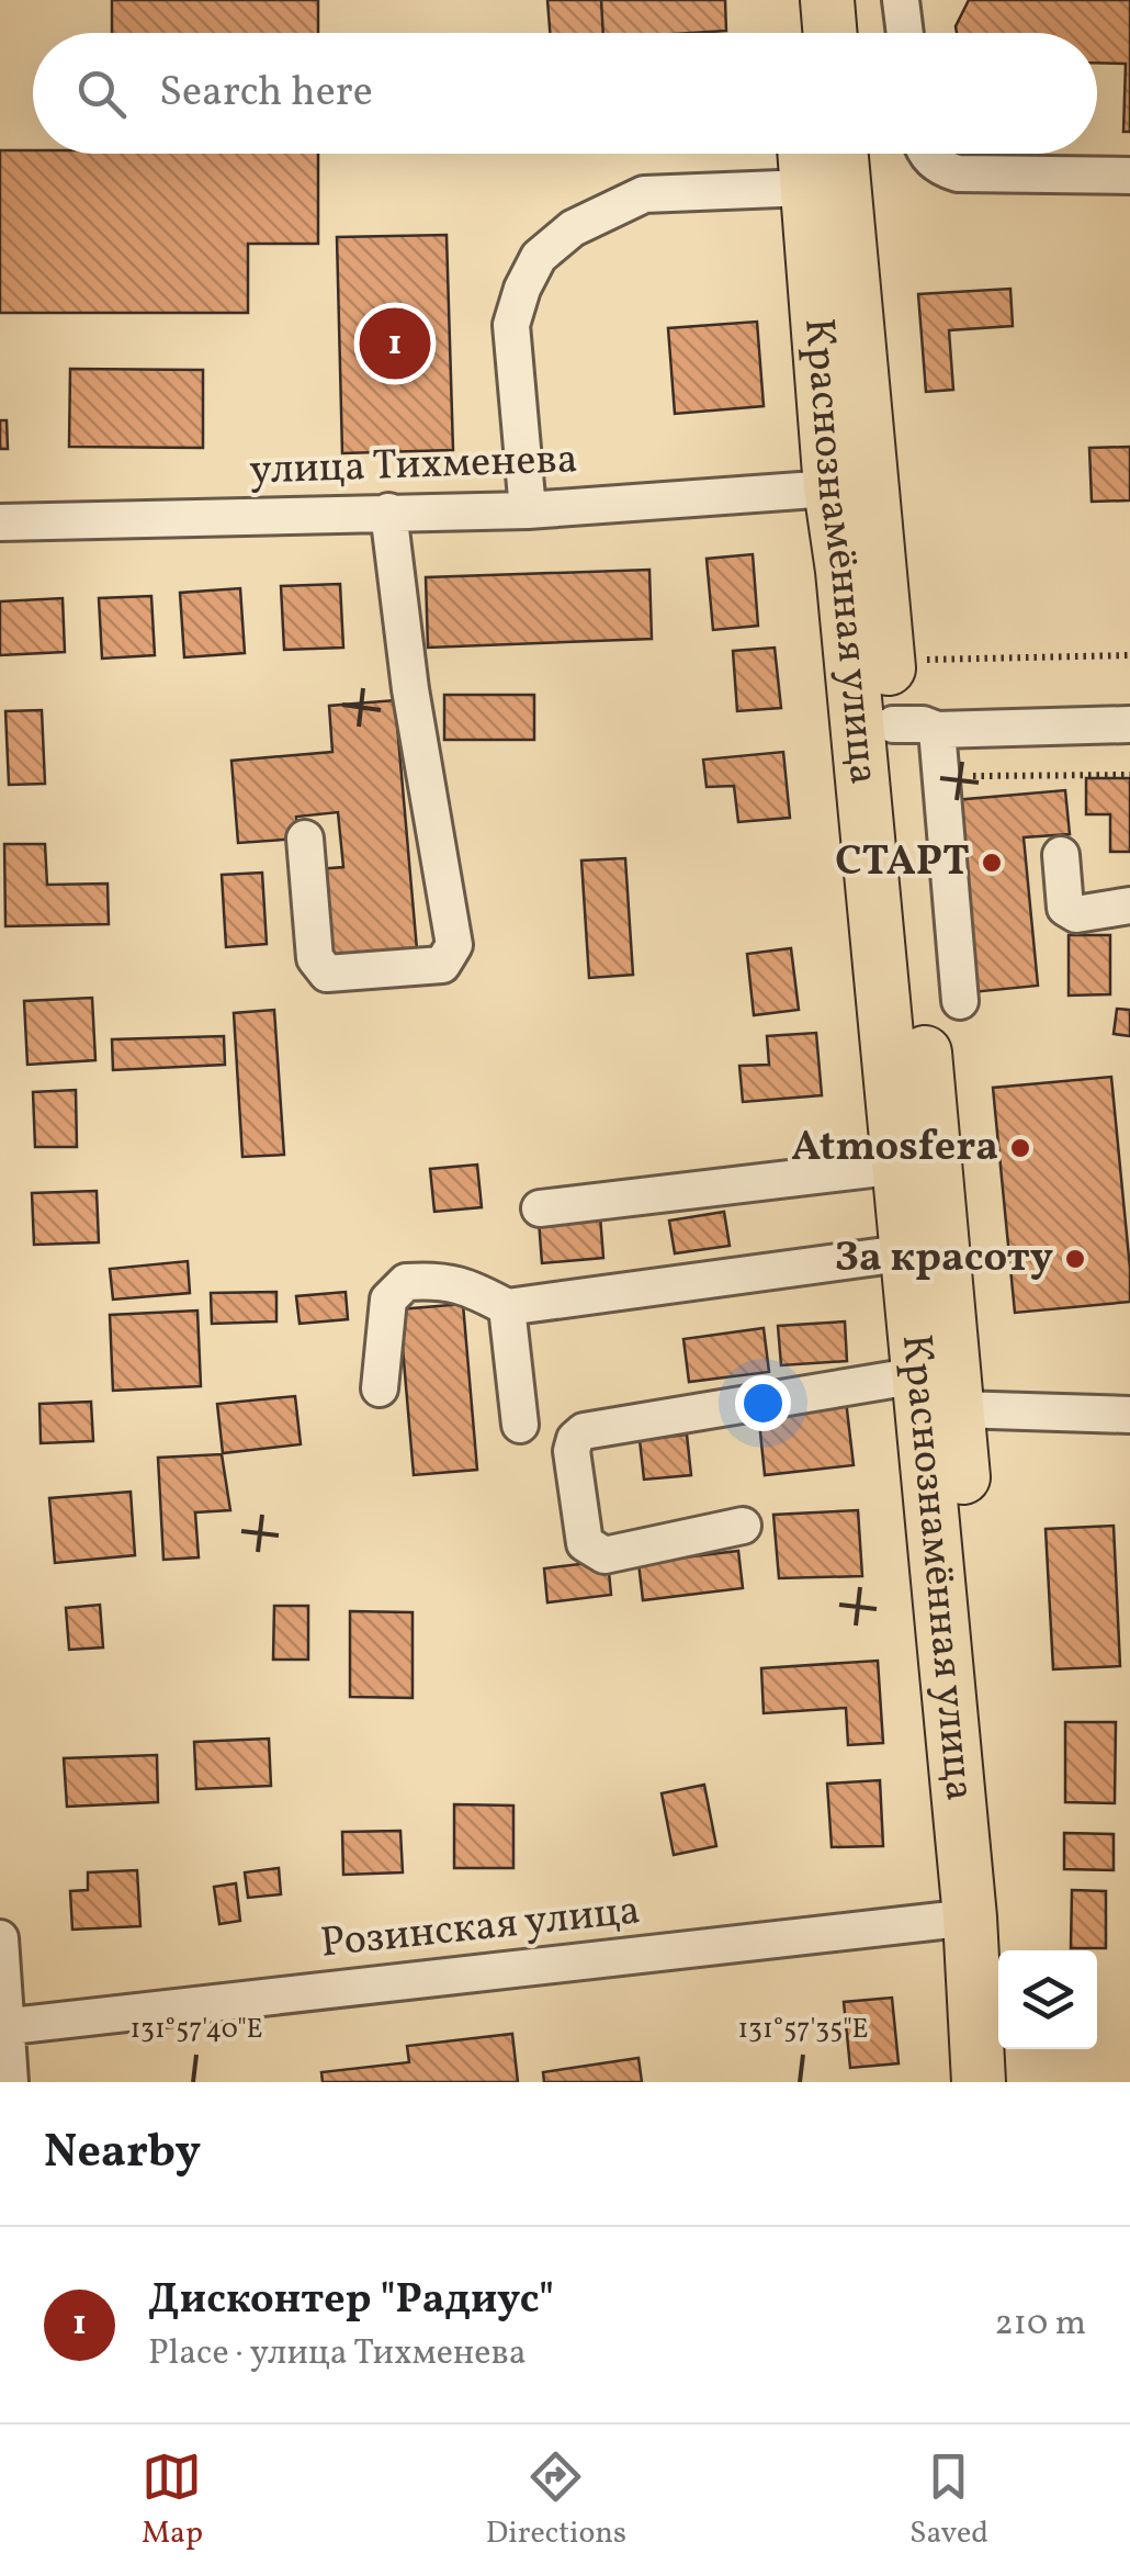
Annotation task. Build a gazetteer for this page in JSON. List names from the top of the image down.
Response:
{
  "streets": {
    "highway": ["Краснознамённая улица"],
    "street": ["улица Тихменева", "Розинская улица"]
  },
  "crossings": [
    ["улица Тихменева", "Краснознамённая улица"],
    ["Краснознамённая улица", "Розинская улица"]
  ],
  "places": ["СТАРТ", "Atmosfera", "За красоту"],
  "page": {
    "search": "Search here",
    "pins": "1",
    "heading": "Nearby",
    "list": [
      {
        "mark": "1",
        "name": "Дисконтер \"Радиус\"",
        "note": "Place · улица Тихменева",
        "value": "210 m"
      }
    ],
    "nav": ["Map", "Directions", "Saved"]
  },
  "coordinates": ["131°57'40\"E", "131°57'35\"E"]
}
